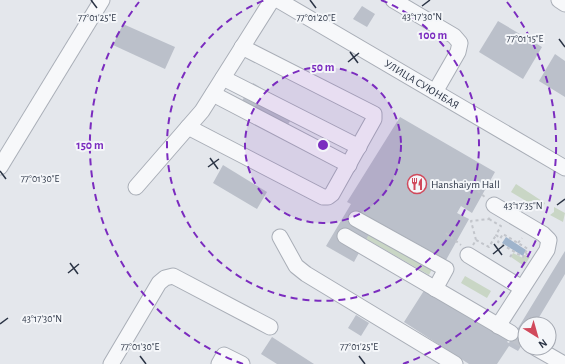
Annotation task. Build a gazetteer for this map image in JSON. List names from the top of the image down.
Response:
{
  "streets": {
    "street": ["УЛИЦА СУЮНБАЯ"]
  },
  "places": {
    "restaurant": ["Hanshaiym Hall"]
  },
  "north": "bottom right",
  "coordinates": [
    "43°17'30\"N",
    "77°01'20\"E",
    "77°01'25\"E",
    "77°01'15\"E",
    "77°01'30\"E",
    "43°17'35\"N"
  ],
  "rings": ["100 m", "50 m", "150 m"]
}
